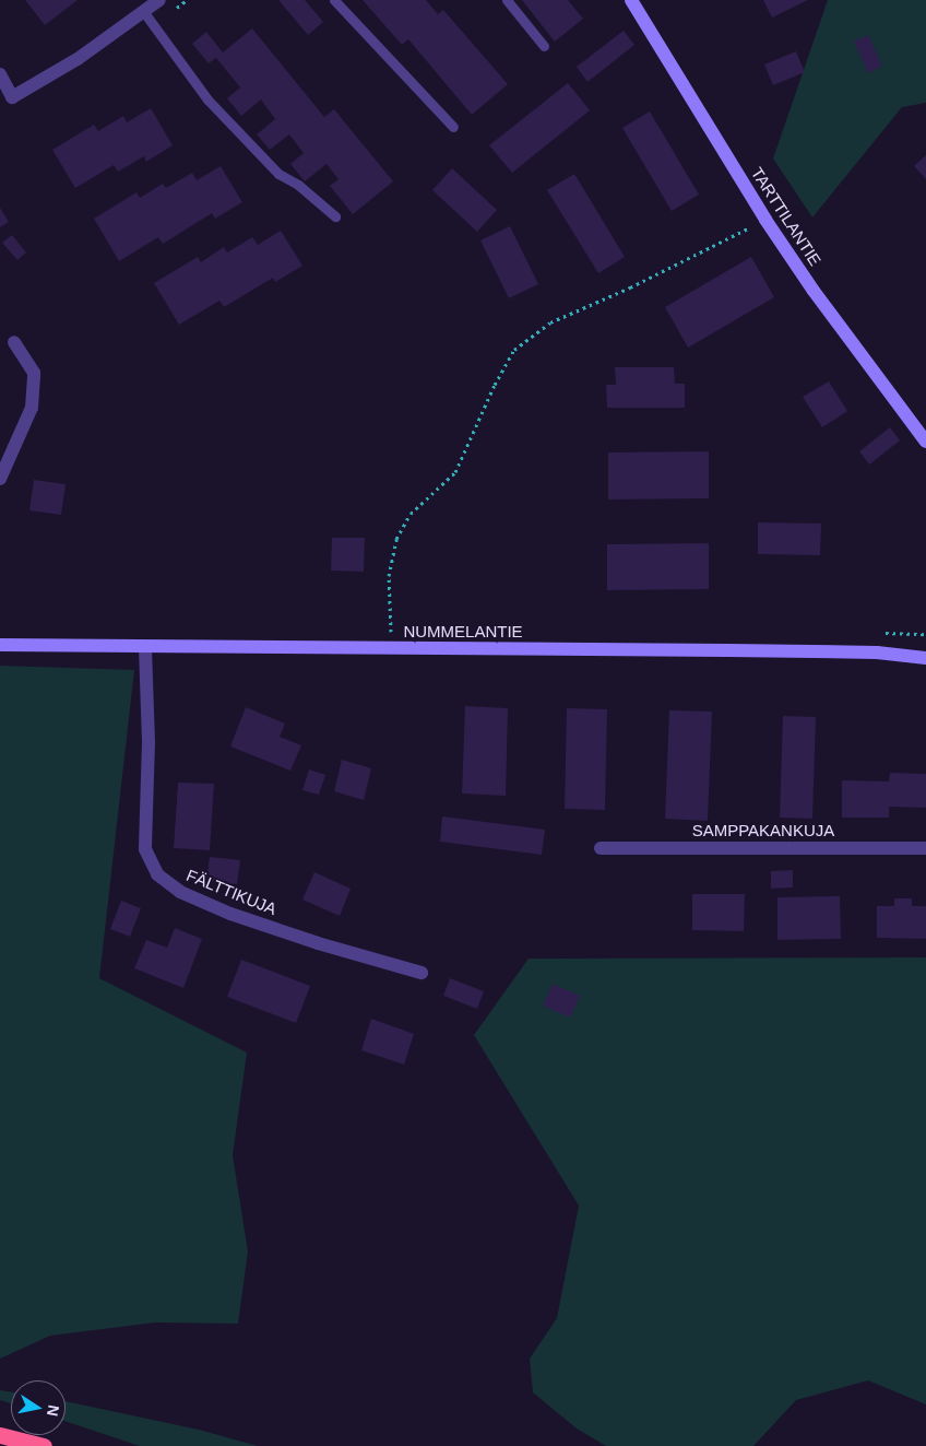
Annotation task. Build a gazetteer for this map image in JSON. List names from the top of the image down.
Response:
{
  "streets": {
    "street": [
      "TARTTILANTIE",
      "NUMMELANTIE",
      "SAMPPAKANKUJA",
      "FÄLTTIKUJA"
    ]
  },
  "crossings": [
    ["NUMMELANTIE", "FÄLTTIKUJA"]
  ],
  "north": "right"
}
